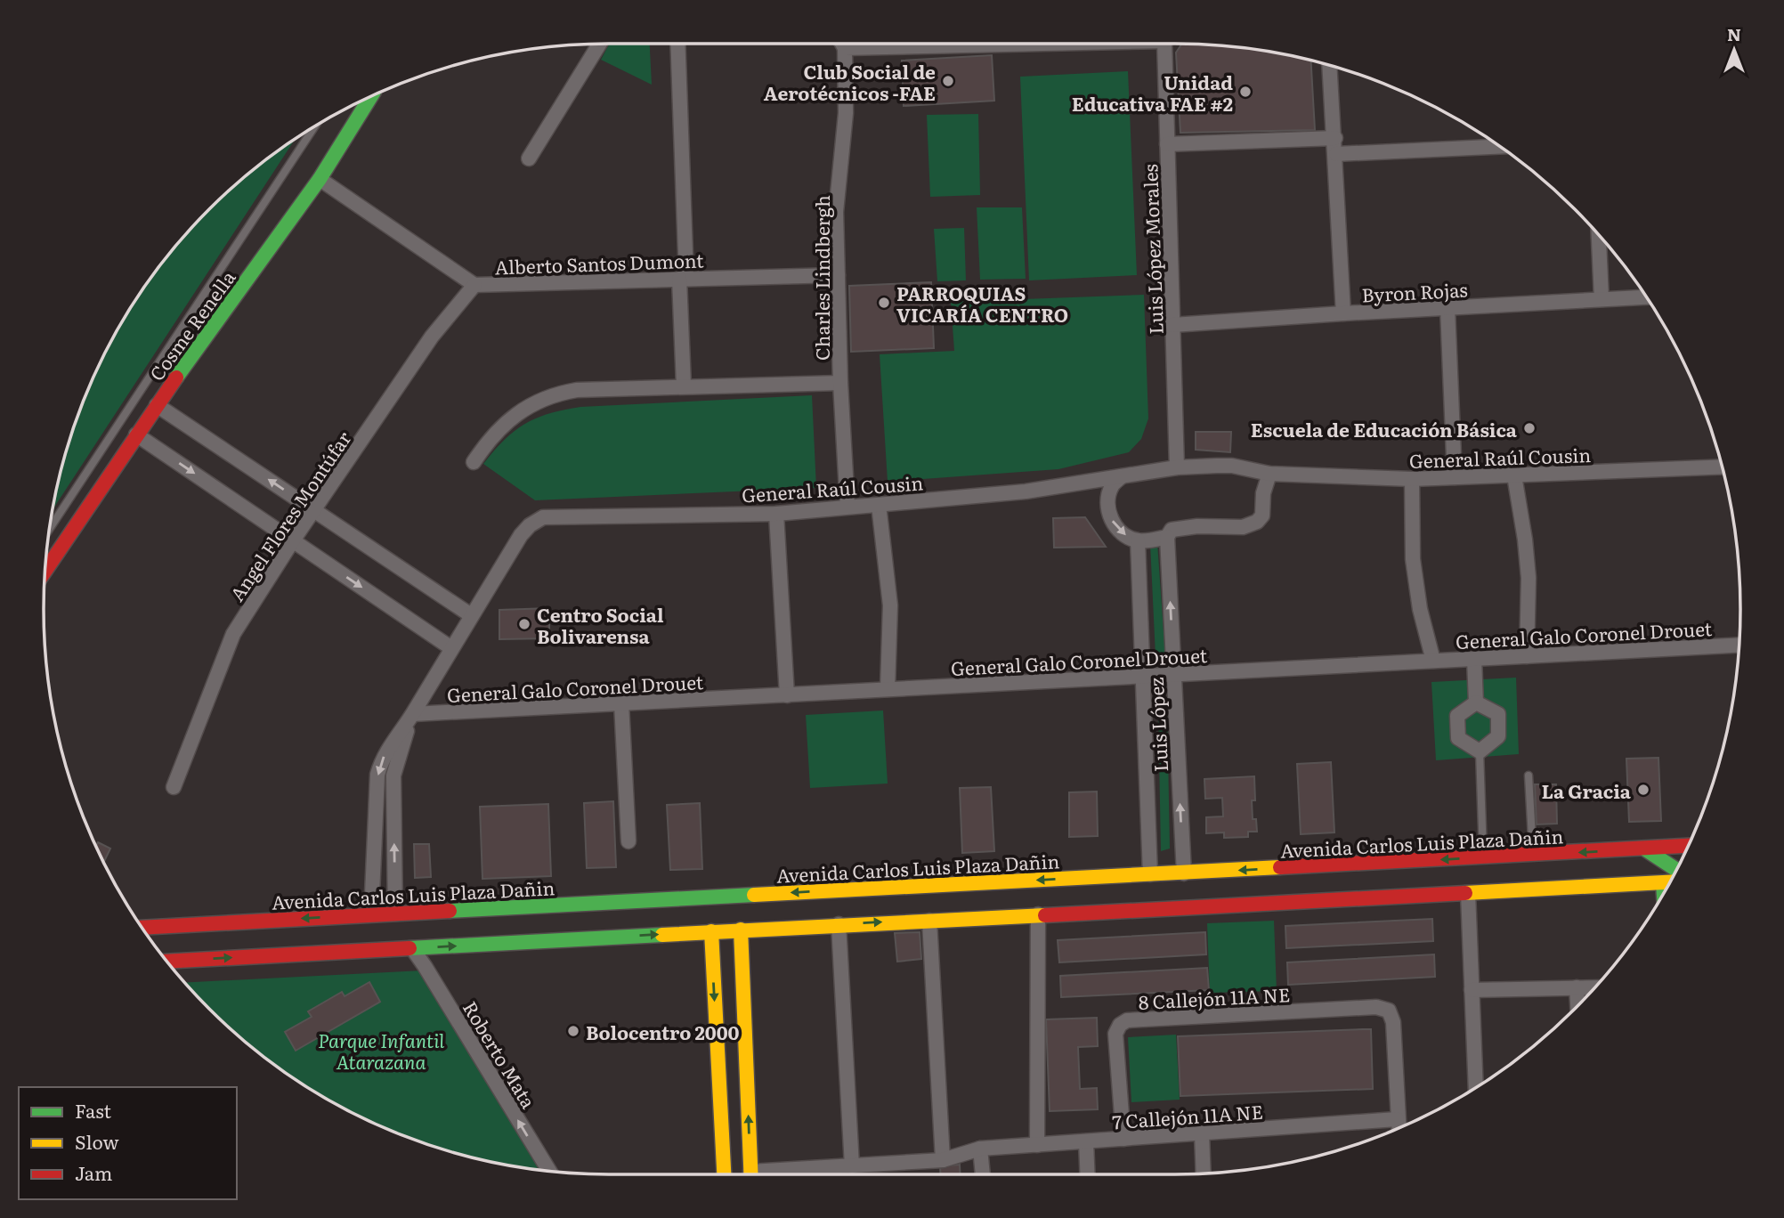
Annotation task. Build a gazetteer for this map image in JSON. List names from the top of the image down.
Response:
{
  "streets": {
    "main road": ["Cosme Renella", "Avenida Carlos Luis Plaza Dañin"],
    "street": [
      "Luis López Morales",
      "Alberto Santos Dumont",
      "Charles Lindbergh",
      "Byron Rojas",
      "General Raúl Cousin",
      "Angel Flores Montúfar",
      "General Galo Coronel Drouet",
      "Luis López",
      "8 Callejón 11A NE",
      "Roberto Mata",
      "7 Callejón 11A NE"
    ]
  },
  "crossings": [
    ["Luis López Morales", "Byron Rojas"],
    ["Luis López Morales", "General Raúl Cousin"],
    ["Alberto Santos Dumont", "Charles Lindbergh"],
    ["Alberto Santos Dumont", "Cosme Renella"],
    ["Alberto Santos Dumont", "Angel Flores Montúfar"],
    ["Charles Lindbergh", "General Raúl Cousin"],
    ["General Galo Coronel Drouet", "Luis López"],
    ["Luis López", "Avenida Carlos Luis Plaza Dañin"],
    ["8 Callejón 11A NE", "7 Callejón 11A NE"]
  ],
  "one_way": ["Roberto Mata"],
  "parks": ["Parque Infantil Atarazana"],
  "places": [
    "Club Social de Aerotécnicos -FAE",
    "Unidad Educativa FAE #2",
    "PARROQUIAS VICARÍA CENTRO",
    "Escuela de Educación Básica",
    "Centro Social Bolivarensa",
    "La Gracia",
    "Bolocentro 2000"
  ],
  "legend": ["Fast", "Slow", "Jam"],
  "north": "top"
}
